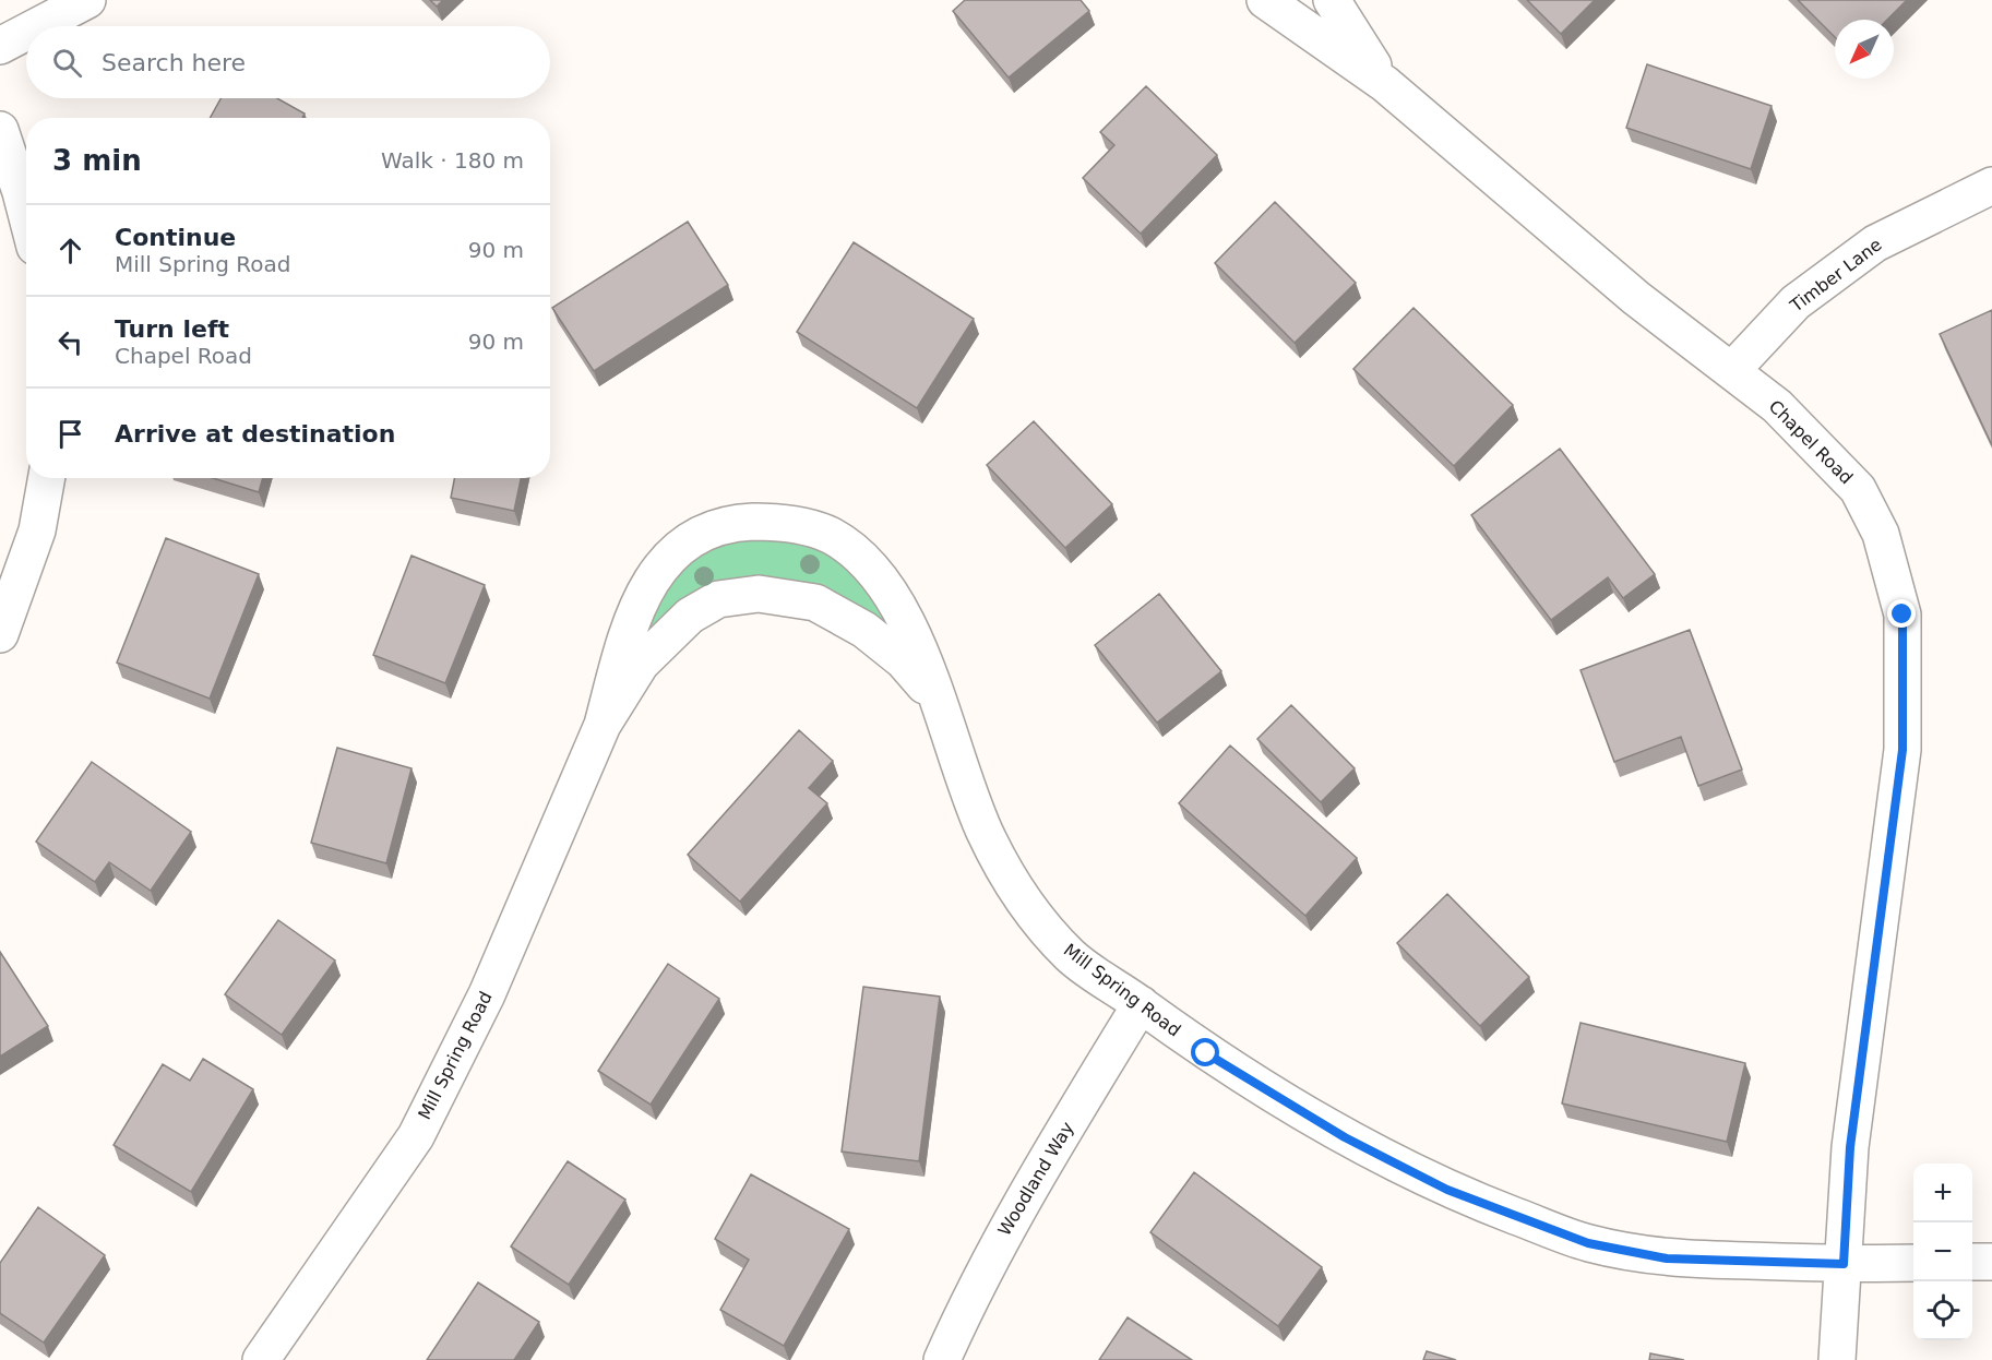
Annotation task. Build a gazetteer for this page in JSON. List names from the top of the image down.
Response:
{
  "streets": {
    "street": [
      "Timber Lane",
      "Chapel Road",
      "Mill Spring Road",
      "Woodland Way"
    ]
  },
  "crossings": [
    ["Timber Lane", "Chapel Road"],
    ["Chapel Road", "Mill Spring Road"],
    ["Mill Spring Road", "Woodland Way"]
  ],
  "north": "bottom left",
  "page": {
    "search": "Search here",
    "heading": ["3 min", "Walk · 180 m"],
    "list": [
      ["Continue", "Mill Spring Road", "90 m"],
      ["Turn left", "Chapel Road", "90 m"],
      "Arrive at destination"
    ],
    "map_buttons": ["+", "−"]
  }
}
